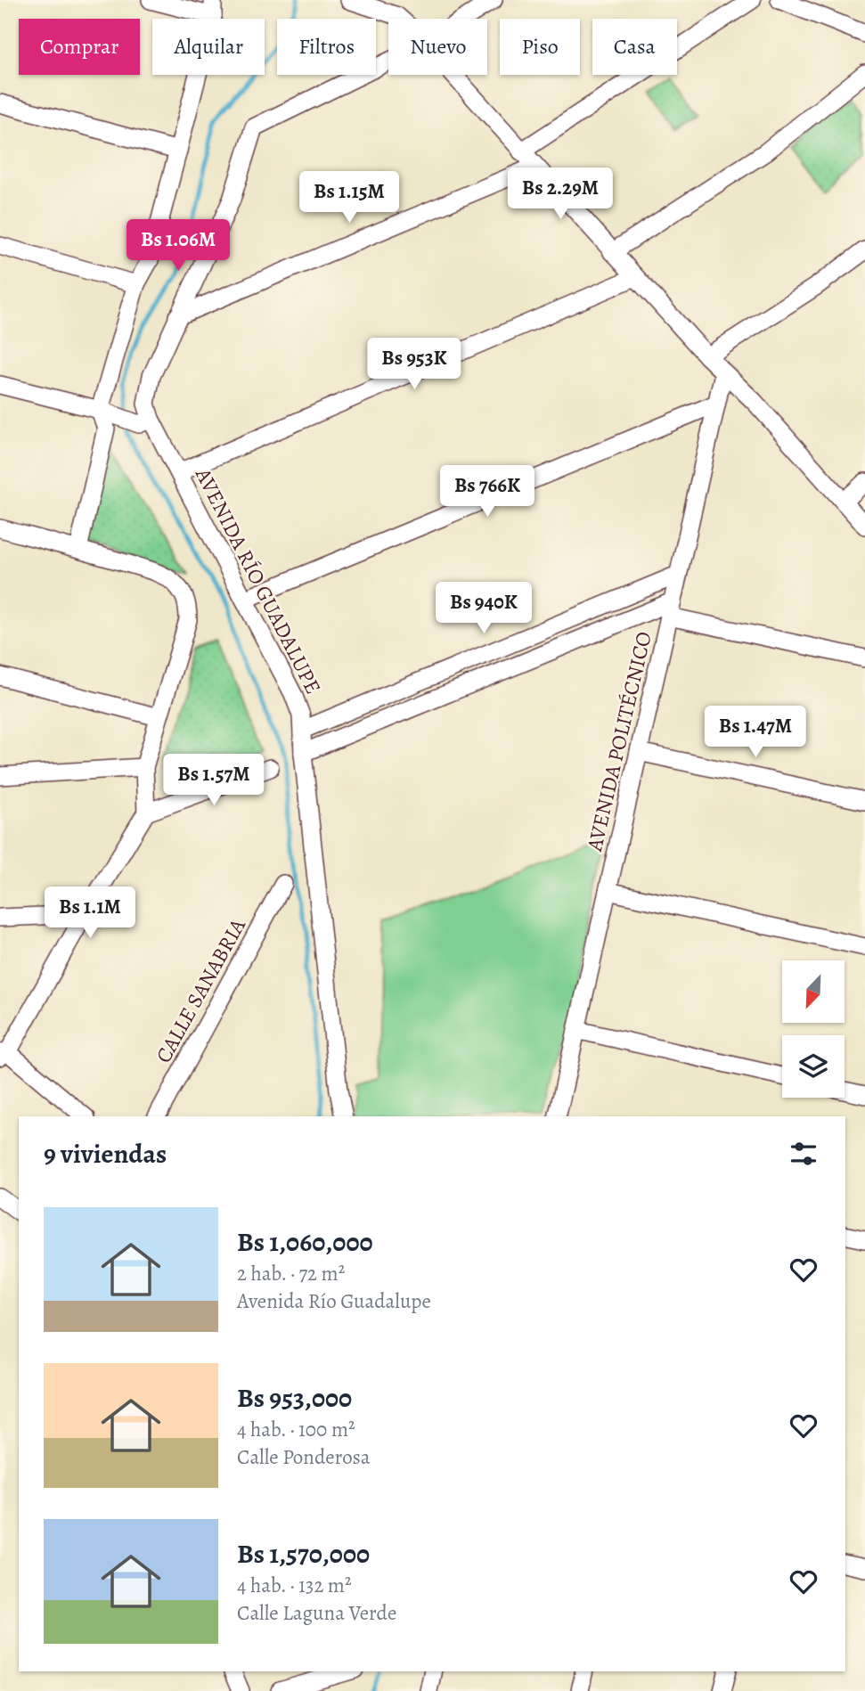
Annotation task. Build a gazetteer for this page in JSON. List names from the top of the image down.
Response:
{
  "streets": {
    "street": ["AVENIDA RÍO GUADALUPE", "AVENIDA POLITÉCNICO", "CALLE SANABRIA"]
  },
  "north": "bottom left",
  "page": {
    "chip": [
      "Comprar",
      "Alquilar",
      "Filtros",
      "Nuevo",
      "Piso",
      "Casa"
    ],
    "price": [
      "Bs 2.29M",
      "Bs 1.15M",
      "Bs 1.06M",
      "Bs 953K",
      "Bs 766K",
      "Bs 940K",
      "Bs 1.47M",
      "Bs 1.57M",
      "Bs 1.1M"
    ],
    "heading": "9 viviendas",
    "list": [
      {
        "name": "Bs 1,060,000",
        "note": "2 hab. · 72 m² · Avenida Río Guadalupe"
      },
      {
        "name": "Bs 953,000",
        "note": "4 hab. · 100 m² · Calle Ponderosa"
      },
      {
        "name": "Bs 1,570,000",
        "note": "4 hab. · 132 m² · Calle Laguna Verde"
      }
    ]
  }
}
